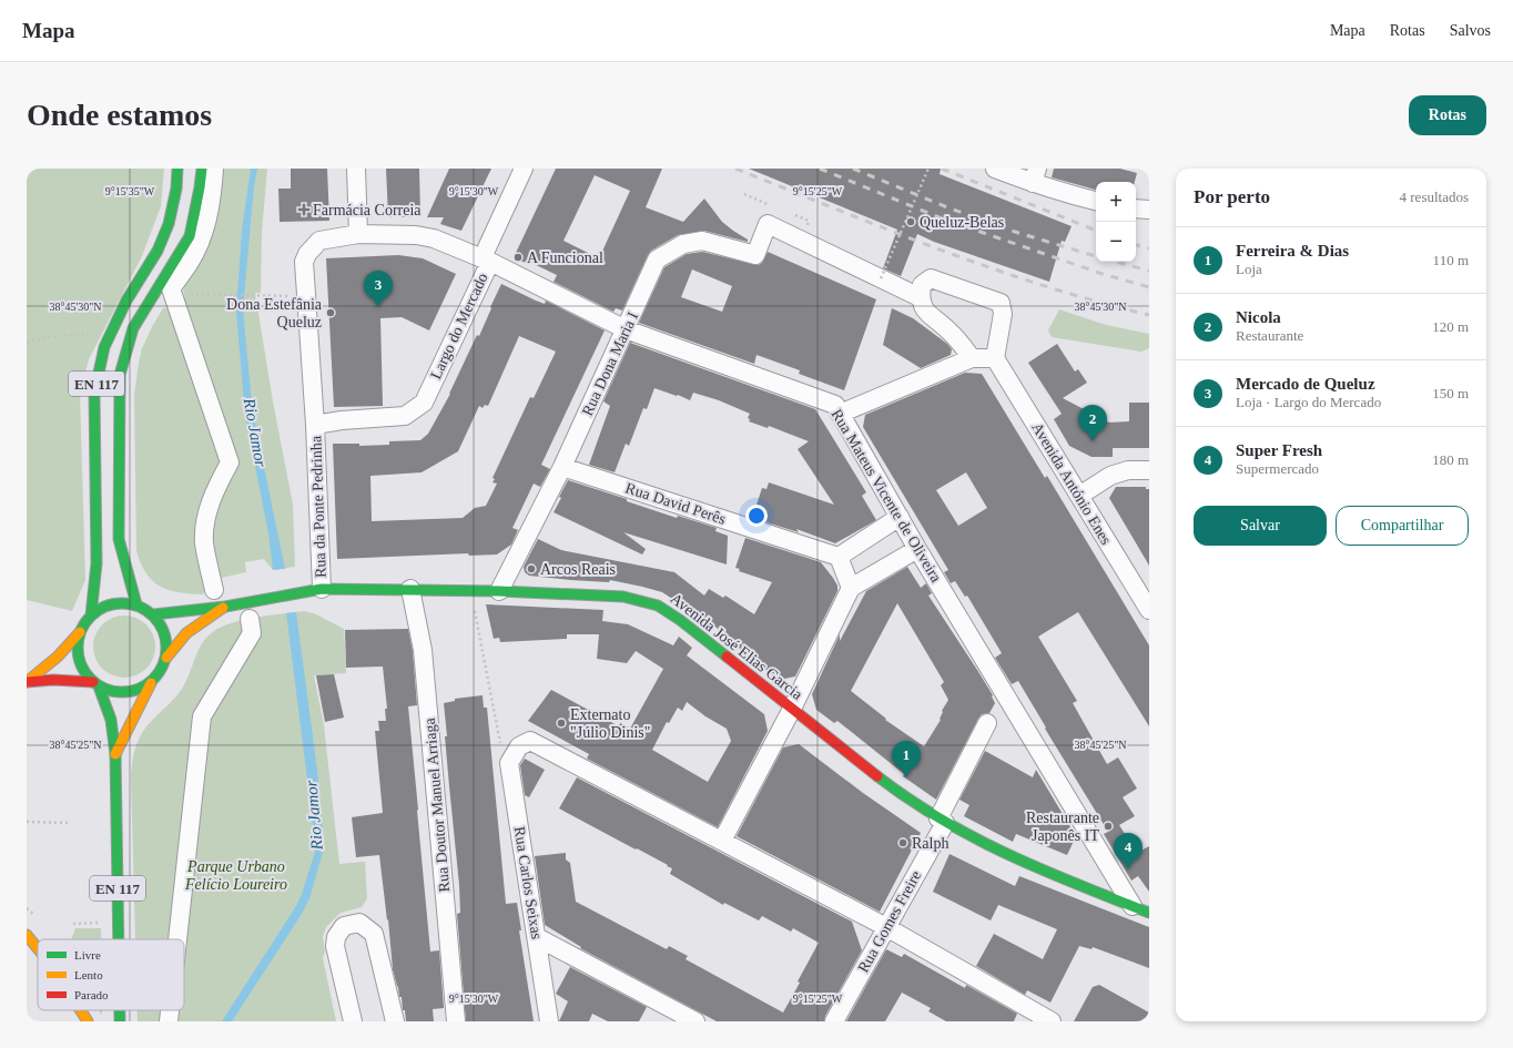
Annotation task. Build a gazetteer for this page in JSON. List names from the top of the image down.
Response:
{
  "streets": {
    "main road": ["EN 117", "Avenida José Elias Garcia"],
    "street": [
      "Largo do Mercado",
      "Rua Dona Maria I",
      "Avenida António Enes",
      "Rua Mateus Vicente de Oliveira",
      "Rua David Perês",
      "Rua da Ponte Pedrinha",
      "Rua Doutor Manuel Arriaga",
      "Rua Carlos Seixas",
      "Rua Gomes Freire"
    ]
  },
  "crossings": [
    ["Largo do Mercado", "Rua Mateus Vicente de Oliveira"],
    ["Largo do Mercado", "Rua da Ponte Pedrinha"],
    ["Rua Dona Maria I", "Rua Mateus Vicente de Oliveira"],
    ["Rua Dona Maria I", "Rua David Perês"],
    ["Rua Dona Maria I", "Avenida José Elias Garcia"],
    ["EN 117", "Avenida José Elias Garcia"],
    ["Rua Mateus Vicente de Oliveira", "Avenida José Elias Garcia"],
    ["Rua da Ponte Pedrinha", "Avenida José Elias Garcia"],
    ["Avenida José Elias Garcia", "Rua Doutor Manuel Arriaga"],
    ["Avenida José Elias Garcia", "Rua Gomes Freire"]
  ],
  "water": ["Rio Jamor"],
  "parks": ["Parque Urbano Felício Loureiro"],
  "places": {
    "health": ["Farmácia Correia"],
    "other": [
      "Queluz-Belas",
      "A Funcional",
      "Dona Estefânia Queluz",
      "Arcos Reais",
      "Externato \"Júlio Dinis\"",
      "Restaurante Japonês IT",
      "Ralph"
    ]
  },
  "legend": ["Livre", "Lento", "Parado"],
  "page": {
    "header": "Mapa",
    "nav": ["Mapa", "Rotas", "Salvos"],
    "buttons": [
      "Rotas",
      ["Salvar", "Compartilhar"]
    ],
    "title": "Onde estamos",
    "heading": ["Por perto", "4 resultados"],
    "map_buttons": ["+", "−"],
    "list": [
      {
        "mark": "1",
        "name": "Ferreira & Dias",
        "note": "Loja",
        "value": "110 m"
      },
      {
        "mark": "2",
        "name": "Nicola",
        "note": "Restaurante",
        "value": "120 m"
      },
      {
        "mark": "3",
        "name": "Mercado de Queluz",
        "note": "Loja · Largo do Mercado",
        "value": "150 m"
      },
      {
        "mark": "4",
        "name": "Super Fresh",
        "note": "Supermercado",
        "value": "180 m"
      }
    ],
    "pins": [
      "3",
      "2",
      "1",
      "4"
    ]
  },
  "coordinates": [
    "9°15'35\"W",
    "9°15'30\"W",
    "9°15'25\"W",
    "38°45'30\"N",
    "38°45'25\"N"
  ]
}
